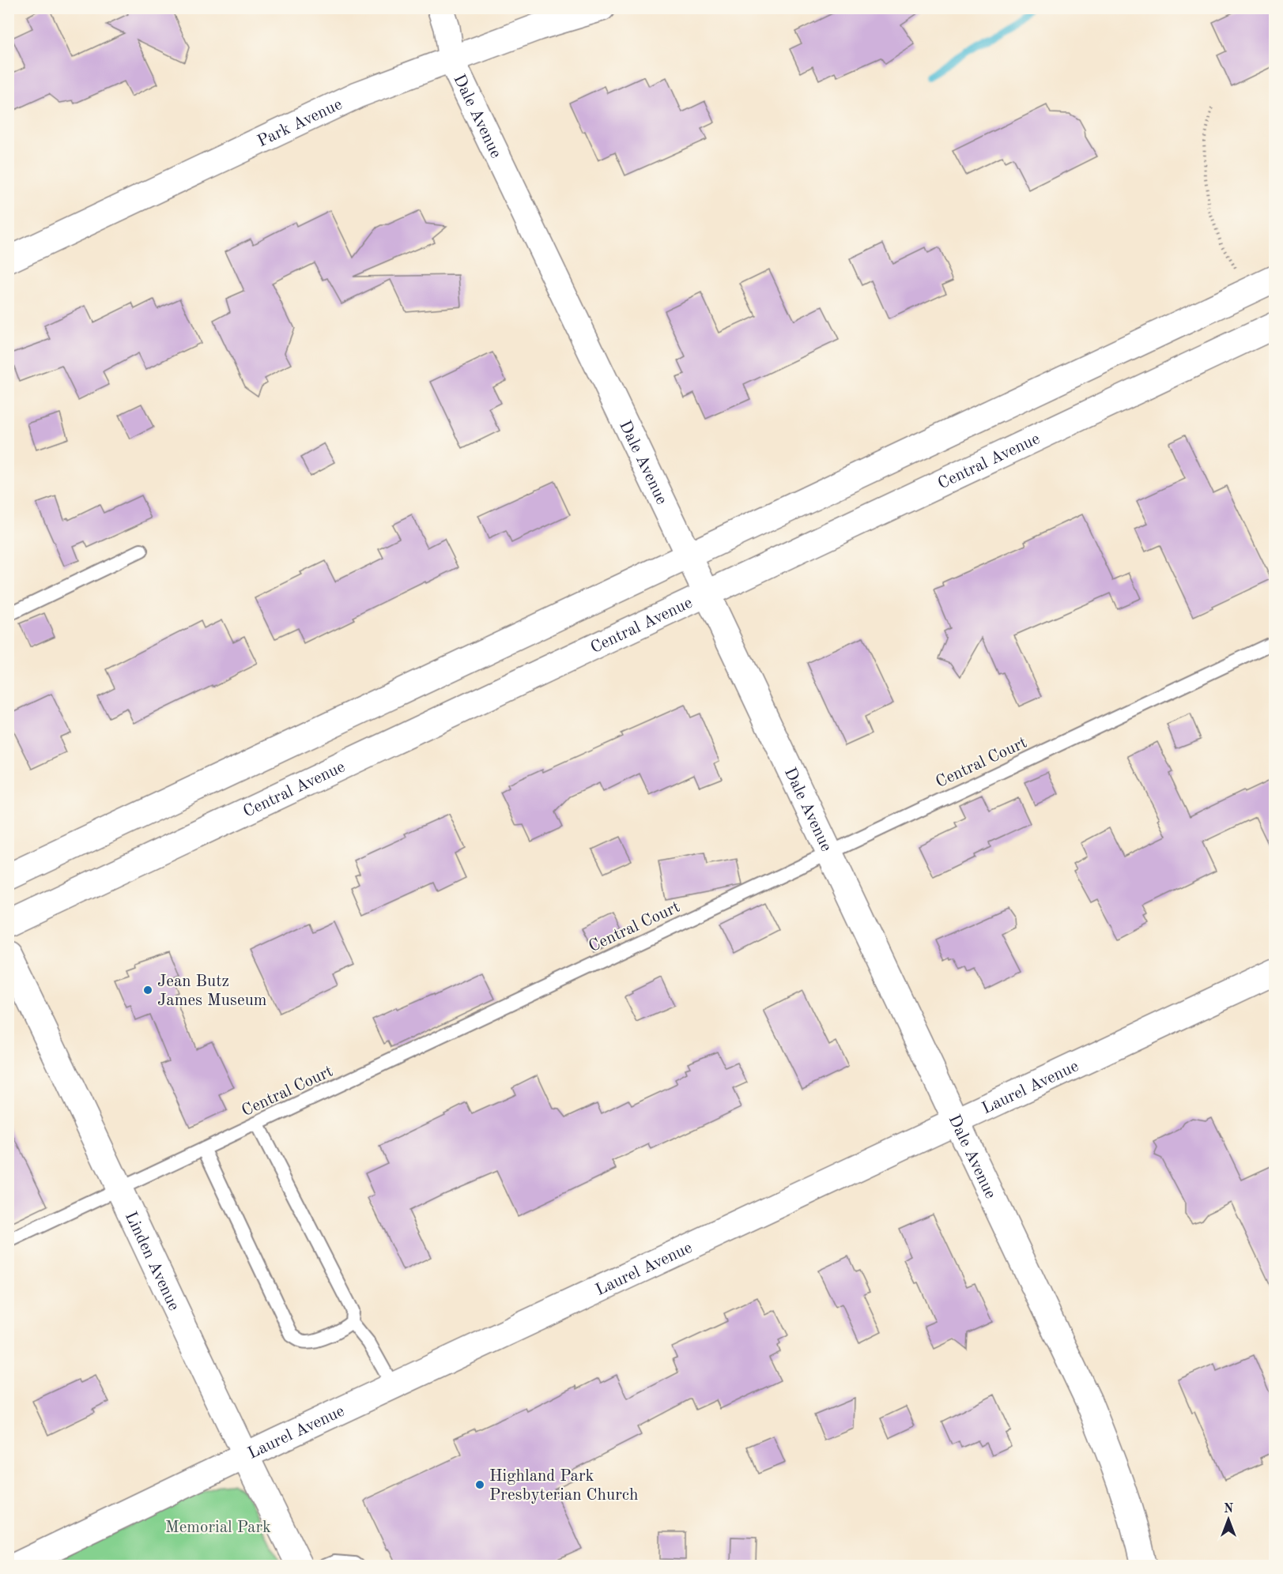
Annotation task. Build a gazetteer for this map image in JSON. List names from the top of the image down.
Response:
{
  "streets": {
    "street": [
      "Dale Avenue",
      "Park Avenue",
      "Central Avenue",
      "Laurel Avenue",
      "Linden Avenue"
    ],
    "lane": ["Central Court"]
  },
  "crossings": [
    ["Dale Avenue", "Park Avenue"],
    ["Dale Avenue", "Central Avenue"],
    ["Dale Avenue", "Central Court"],
    ["Dale Avenue", "Laurel Avenue"],
    ["Central Court", "Linden Avenue"],
    ["Laurel Avenue", "Linden Avenue"]
  ],
  "parks": ["Memorial Park"],
  "places": ["Jean Butz James Museum", "Highland Park Presbyterian Church"],
  "north": "top"
}
